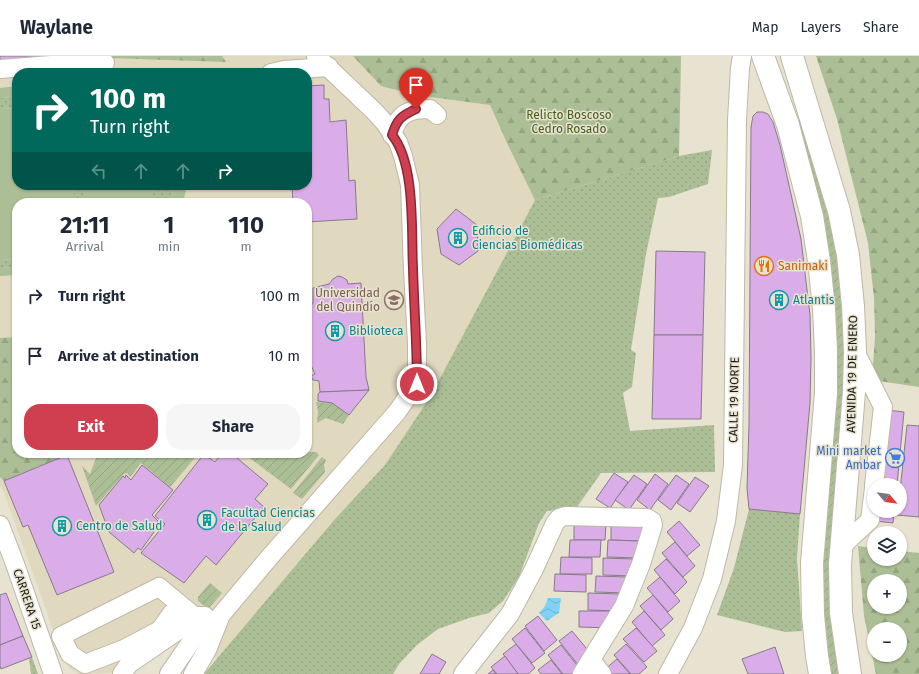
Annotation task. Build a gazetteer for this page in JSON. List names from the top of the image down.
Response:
{
  "streets": {
    "main road": ["AVENIDA 19 DE ENERO"],
    "street": ["CALLE 19 NORTE", "CARRERA 15"]
  },
  "parks": ["Relicto Boscoso Cedro Rosado"],
  "places": {
    "building": [
      "Edificio de Ciencias Biomédicas",
      "Atlantis",
      "Biblioteca",
      "Facultad Ciencias de la Salud",
      "Centro de Salud"
    ],
    "restaurant": ["Sanimaki"],
    "school or university": ["Universidad del Quindío"],
    "supermarket": ["Mini market Ambar"]
  },
  "north": "bottom right",
  "page": {
    "header": "Waylane",
    "nav": ["Map", "Layers", "Share"],
    "turn": ["100 m", "Turn right"],
    "eta": [
      "21:11",
      "Arrival",
      "1",
      "min",
      "110",
      "m"
    ],
    "list": [
      {
        "name": "Turn right",
        "value": "100 m"
      },
      {
        "name": "Arrive at destination",
        "value": "10 m"
      }
    ],
    "buttons": ["Exit", "Share"],
    "map_buttons": ["+", "−"]
  }
}
